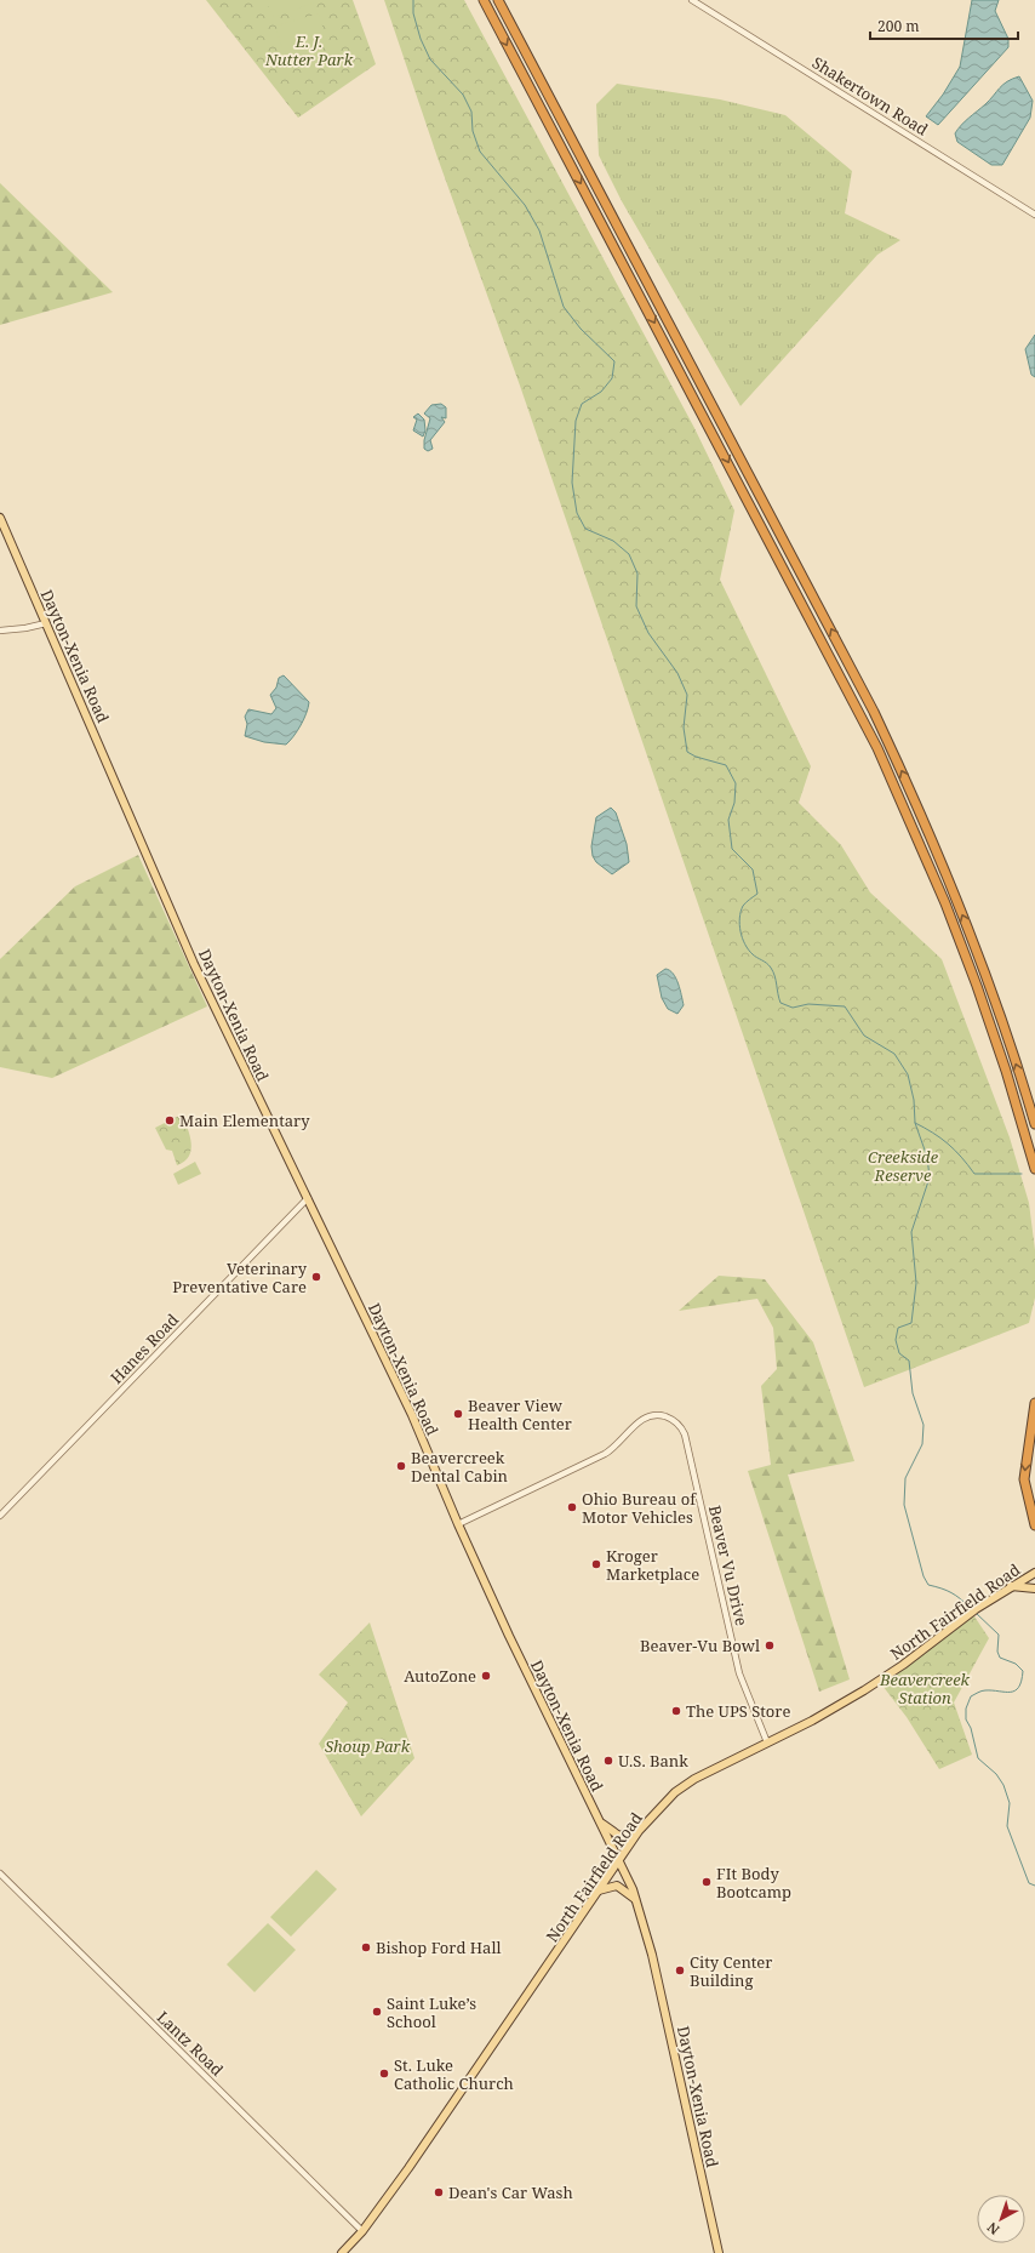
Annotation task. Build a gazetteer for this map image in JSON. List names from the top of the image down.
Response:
{
  "streets": {
    "main road": ["Dayton-Xenia Road", "North Fairfield Road"],
    "street": [
      "Shakertown Road",
      "Hanes Road",
      "Beaver Vu Drive",
      "Lantz Road"
    ]
  },
  "crossings": [
    ["Dayton-Xenia Road", "Hanes Road"],
    ["Dayton-Xenia Road", "Beaver Vu Drive"],
    ["Dayton-Xenia Road", "North Fairfield Road"],
    ["Beaver Vu Drive", "North Fairfield Road"],
    ["North Fairfield Road", "Lantz Road"]
  ],
  "parks": [
    "E. J. Nutter Park",
    "Creekside Reserve",
    "Beavercreek Station",
    "Shoup Park"
  ],
  "places": [
    "Main Elementary",
    "Veterinary Preventative Care",
    "Beaver View Health Center",
    "Beavercreek Dental Cabin",
    "Ohio Bureau of Motor Vehicles",
    "Kroger Marketplace",
    "Beaver-Vu Bowl",
    "AutoZone",
    "The UPS Store",
    "U.S. Bank",
    "FIt Body Bootcamp",
    "Bishop Ford Hall",
    "City Center Building",
    "Saint Luke’s School",
    "St. Luke Catholic Church",
    "Dean's Car Wash"
  ],
  "scale_bar": "200 m",
  "north": "bottom left"
}
